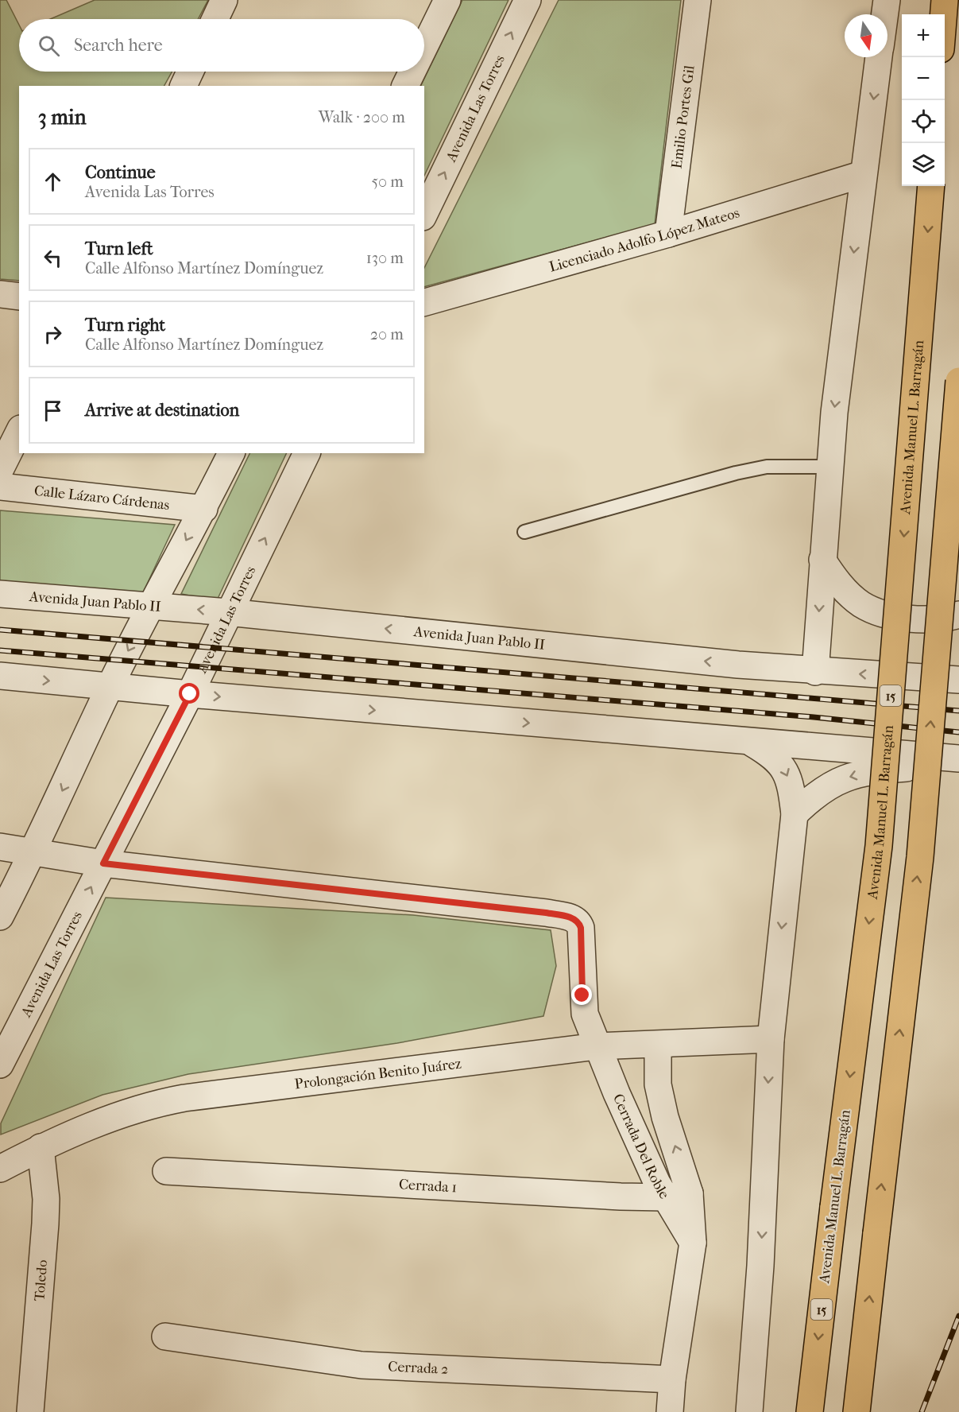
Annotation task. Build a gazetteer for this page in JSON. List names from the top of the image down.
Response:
{
  "streets": {
    "highway": ["Avenida Manuel L. Barragán", "15"],
    "street": [
      "Avenida Las Torres",
      "Emilio Portes Gil",
      "Licenciado Adolfo López Mateos",
      "Calle Lázaro Cárdenas",
      "Avenida Juan Pablo II",
      "Prolongación Benito Juárez",
      "Cerrada Del Roble",
      "Cerrada 1",
      "Toledo",
      "Cerrada 2"
    ]
  },
  "crossings": [
    ["Avenida Las Torres", "Avenida Juan Pablo II"],
    ["Avenida Las Torres", "Cerrada Del Roble"],
    ["Emilio Portes Gil", "Licenciado Adolfo López Mateos"],
    ["Prolongación Benito Juárez", "Cerrada Del Roble"],
    ["Prolongación Benito Juárez", "Toledo"],
    ["Cerrada Del Roble", "Cerrada 1"],
    ["Cerrada Del Roble", "Cerrada 2"]
  ],
  "north": "bottom",
  "page": {
    "map_buttons": ["+", "−"],
    "search": "Search here",
    "heading": ["3 min", "Walk · 200 m"],
    "list": [
      ["Continue", "Avenida Las Torres", "50 m"],
      ["Turn left", "Calle Alfonso Martínez Domínguez", "130 m"],
      ["Turn right", "Calle Alfonso Martínez Domínguez", "20 m"],
      "Arrive at destination"
    ]
  }
}
